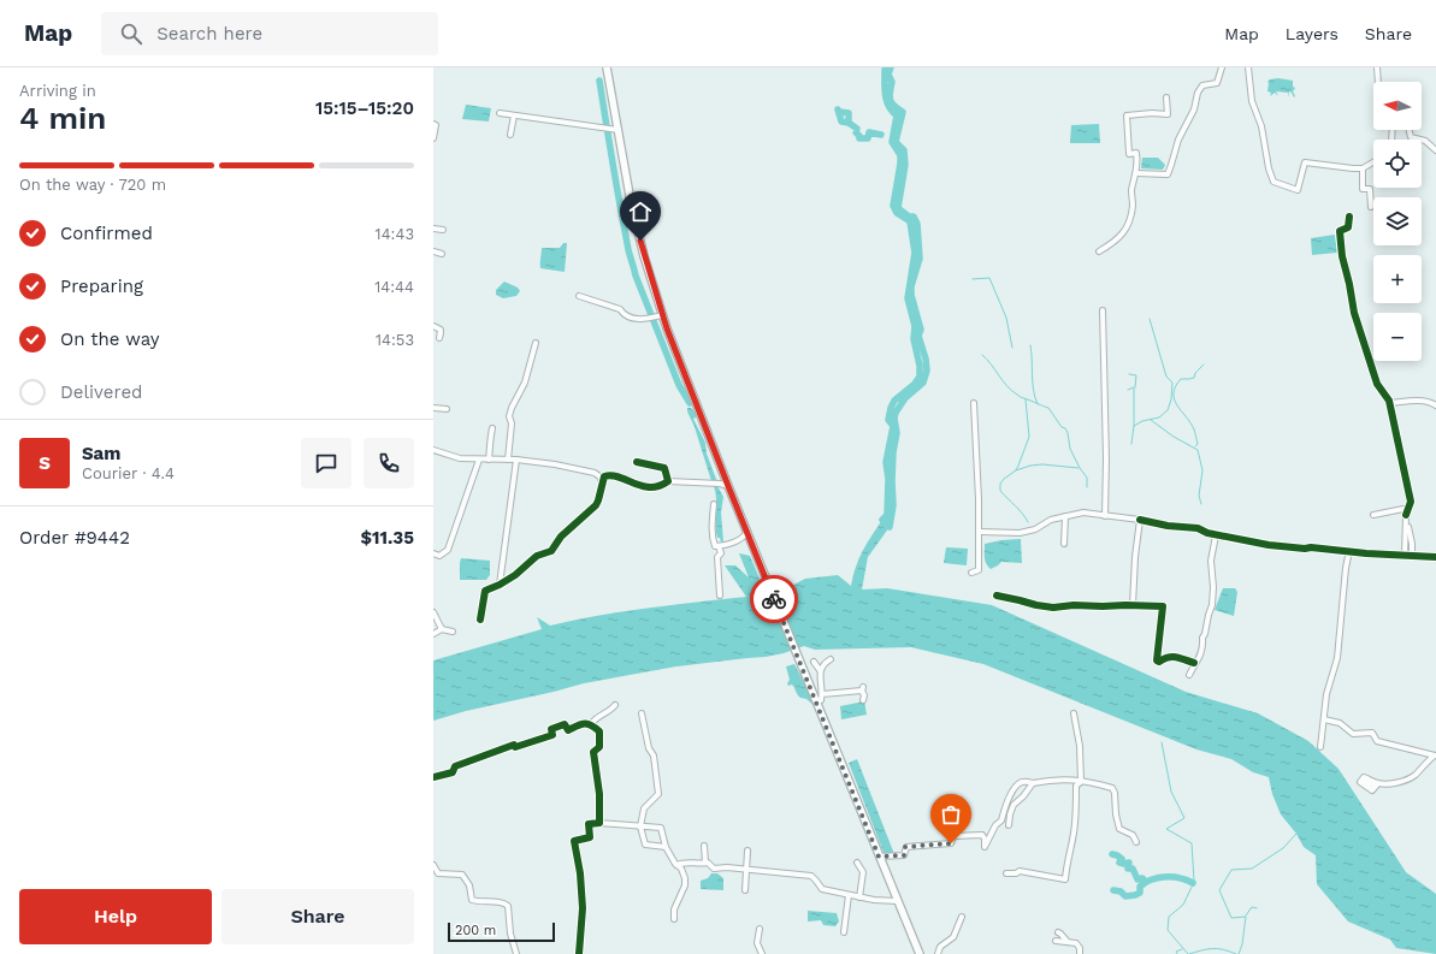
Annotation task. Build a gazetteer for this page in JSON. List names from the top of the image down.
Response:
{
  "scale_bar": "200 m",
  "north": "left",
  "page": {
    "header": "Map",
    "search": "Search here",
    "nav": ["Map", "Layers", "Share"],
    "heading": ["4 min", "Arriving in", "15:15–15:20"],
    "panel": [
      "Sam",
      "Courier · 4.4",
      "Order #9442",
      "$11.35"
    ],
    "map_buttons": ["+", "−"],
    "bar": "On the way · 720 m",
    "list": [
      ["Confirmed", "14:43"],
      ["Preparing", "14:44"],
      ["On the way", "14:53"],
      "Delivered"
    ],
    "round": "S",
    "buttons": ["Help", "Share"],
    "scale": "200 m"
  }
}
